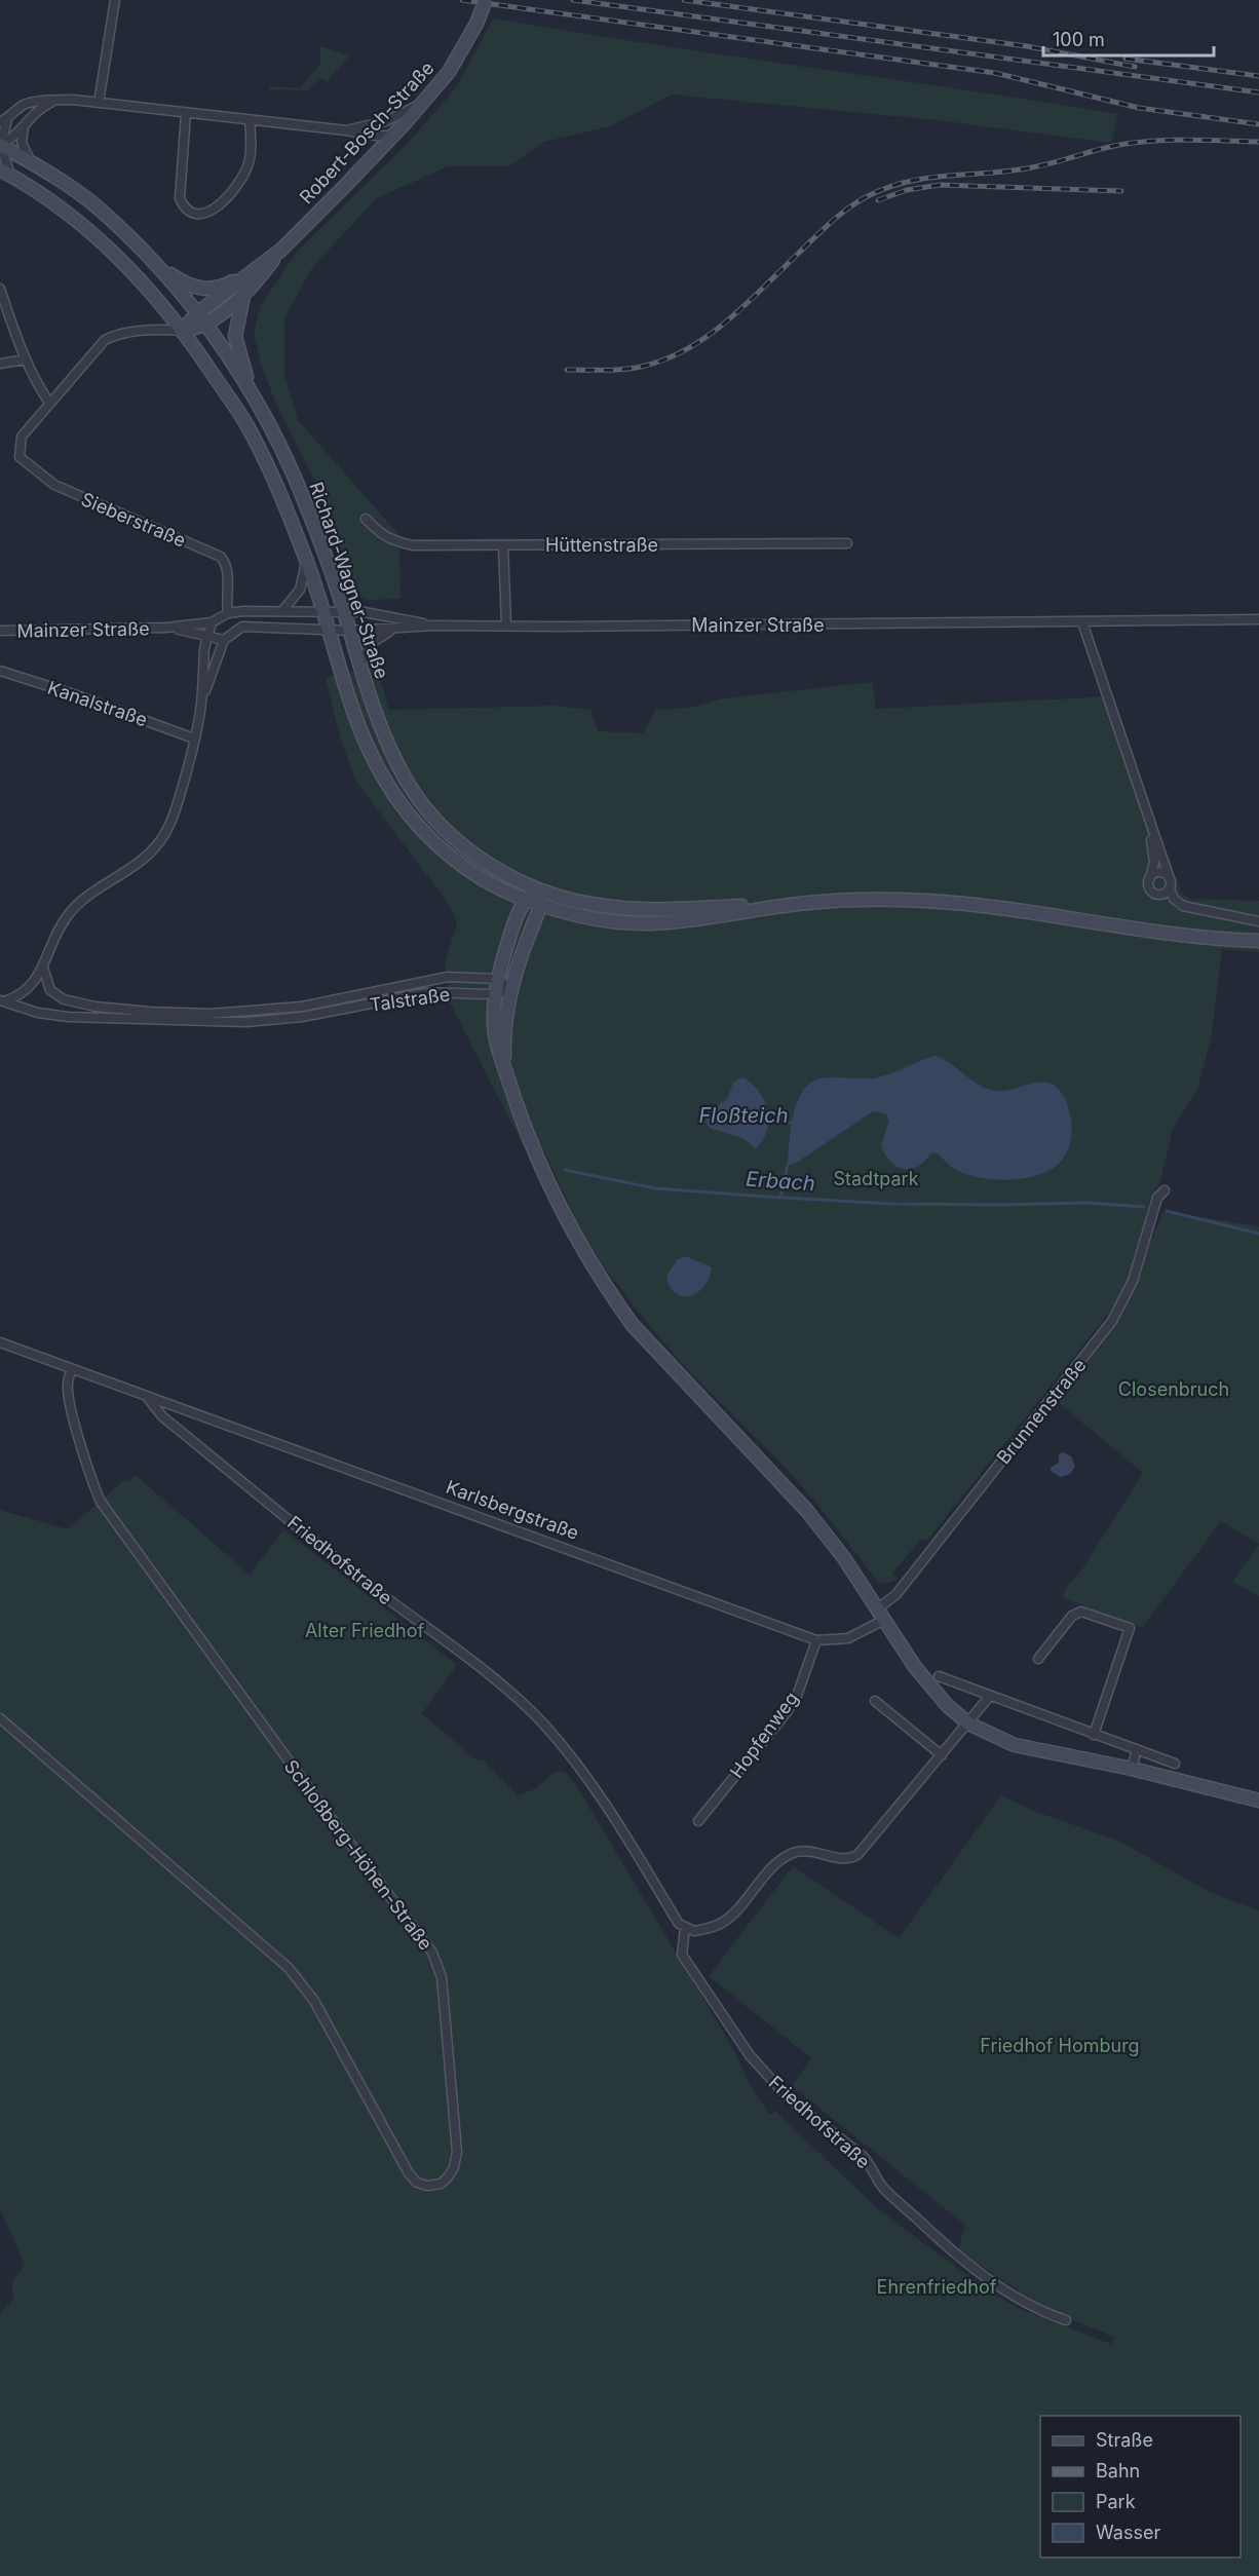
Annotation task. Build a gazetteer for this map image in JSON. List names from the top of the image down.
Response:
{
  "streets": {
    "main road": ["Robert-Bosch-Straße", "Richard-Wagner-Straße"],
    "street": [
      "Sieberstraße",
      "Hüttenstraße",
      "Mainzer Straße",
      "Kanalstraße",
      "Talstraße",
      "Brunnenstraße",
      "Karlsbergstraße",
      "Friedhofstraße",
      "Hopfenweg",
      "Schloßberg-Höhen-Straße"
    ]
  },
  "crossings": [
    ["Robert-Bosch-Straße", "Richard-Wagner-Straße"],
    ["Sieberstraße", "Mainzer Straße"],
    ["Richard-Wagner-Straße", "Mainzer Straße"],
    ["Brunnenstraße", "Karlsbergstraße"],
    ["Karlsbergstraße", "Friedhofstraße"],
    ["Karlsbergstraße", "Hopfenweg"],
    ["Karlsbergstraße", "Schloßberg-Höhen-Straße"]
  ],
  "water": ["Floßteich", "Erbach"],
  "parks": [
    "Stadtpark",
    "Closenbruch",
    "Alter Friedhof",
    "Friedhof Homburg",
    "Ehrenfriedhof"
  ],
  "legend": [
    "Straße",
    "Bahn",
    "Park",
    "Wasser"
  ],
  "scale_bar": "100 m"
}
